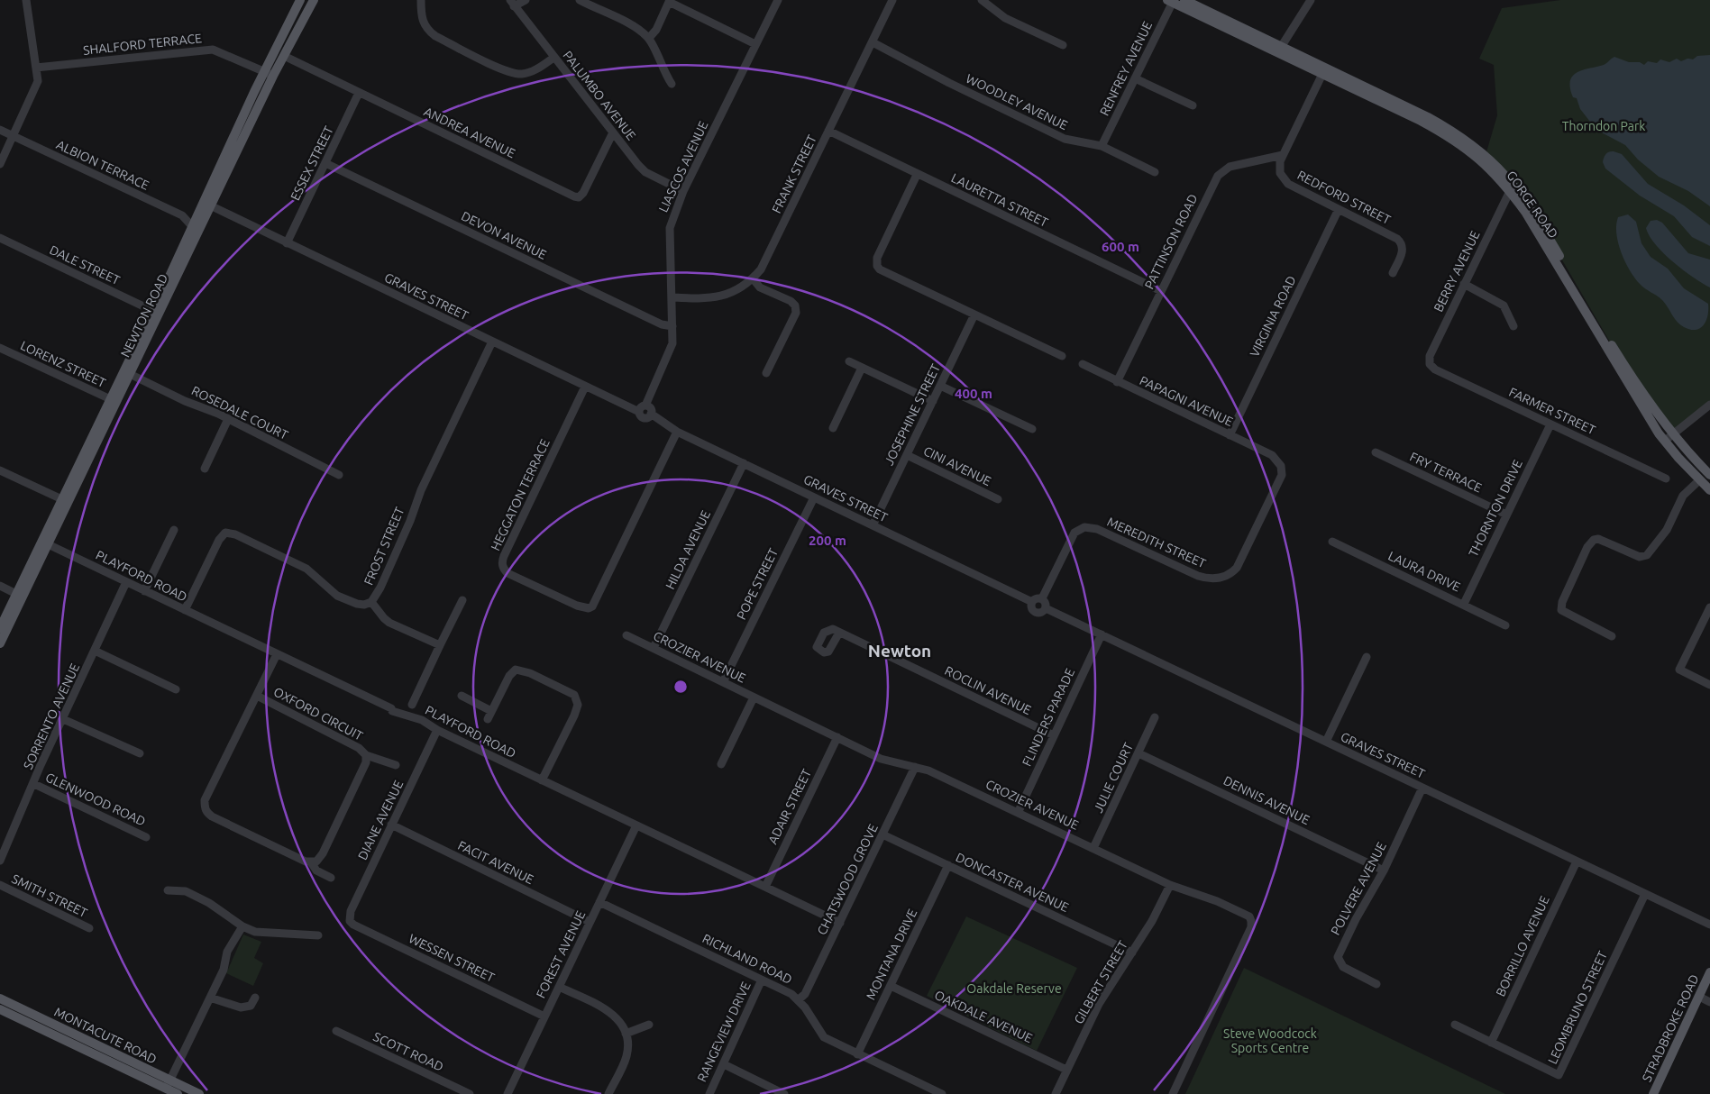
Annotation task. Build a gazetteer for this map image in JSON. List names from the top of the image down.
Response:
{
  "streets": {
    "main road": [
      "GORGE ROAD",
      "NEWTON ROAD",
      "STRADBROKE ROAD",
      "MONTACUTE ROAD"
    ],
    "street": [
      "SHALFORD TERRACE",
      "RENFREY AVENUE",
      "PALUMBO AVENUE",
      "WOODLEY AVENUE",
      "ANDREA AVENUE",
      "ESSEX STREET",
      "ALBION TERRACE",
      "LIASCOS AVENUE",
      "FRANK STREET",
      "REDFORD STREET",
      "LAURETTA STREET",
      "DEVON AVENUE",
      "PATTINSON ROAD",
      "DALE STREET",
      "BERRY AVENUE",
      "GRAVES STREET",
      "VIRGINIA ROAD",
      "LORENZ STREET",
      "PAPAGNI AVENUE",
      "FARMER STREET",
      "ROSEDALE COURT",
      "JOSEPHINE STREET",
      "CINI AVENUE",
      "FRY TERRACE",
      "HEGGATON TERRACE",
      "THORNTON DRIVE",
      "MEREDITH STREET",
      "FROST STREET",
      "HILDA AVENUE",
      "LAURA DRIVE",
      "PLAYFORD ROAD",
      "POPE STREET",
      "CROZIER AVENUE",
      "ROCLIN AVENUE",
      "OXFORD CIRCUIT",
      "SORRENTO AVENUE",
      "FLINDERS PARADE",
      "JULIE COURT",
      "GLENWOOD ROAD",
      "DENNIS AVENUE",
      "ADAIR STREET",
      "DIANE AVENUE",
      "FACIT AVENUE",
      "CHATSWOOD GROVE",
      "DONCASTER AVENUE",
      "POLVERE AVENUE",
      "SMITH STREET",
      "BORRILLO AVENUE",
      "FOREST AVENUE",
      "MONTANA DRIVE",
      "WESSEN STREET",
      "RICHLAND ROAD",
      "GILBERT STREET",
      "LEOMBRUNO STREET",
      "OAKDALE AVENUE",
      "RANGEVIEW DRIVE",
      "SCOTT ROAD"
    ]
  },
  "crossings": [
    ["SHALFORD TERRACE", "NEWTON ROAD"],
    ["RENFREY AVENUE", "WOODLEY AVENUE"],
    ["RENFREY AVENUE", "GORGE ROAD"],
    ["PALUMBO AVENUE", "ANDREA AVENUE"],
    ["PALUMBO AVENUE", "LIASCOS AVENUE"],
    ["WOODLEY AVENUE", "FRANK STREET"],
    ["ANDREA AVENUE", "ESSEX STREET"],
    ["ANDREA AVENUE", "NEWTON ROAD"],
    ["ESSEX STREET", "DEVON AVENUE"],
    ["ESSEX STREET", "GRAVES STREET"],
    ["ALBION TERRACE", "NEWTON ROAD"],
    ["LIASCOS AVENUE", "FRANK STREET"],
    ["LIASCOS AVENUE", "DEVON AVENUE"],
    ["LIASCOS AVENUE", "GRAVES STREET"],
    ["FRANK STREET", "LAURETTA STREET"],
    ["REDFORD STREET", "GORGE ROAD"],
    ["REDFORD STREET", "PATTINSON ROAD"],
    ["REDFORD STREET", "VIRGINIA ROAD"],
    ["LAURETTA STREET", "PATTINSON ROAD"],
    ["GORGE ROAD", "BERRY AVENUE"],
    ["PATTINSON ROAD", "PAPAGNI AVENUE"],
    ["DALE STREET", "NEWTON ROAD"],
    ["BERRY AVENUE", "FARMER STREET"],
    ["GRAVES STREET", "NEWTON ROAD"],
    ["GRAVES STREET", "JOSEPHINE STREET"],
    ["GRAVES STREET", "HEGGATON TERRACE"],
    ["GRAVES STREET", "MEREDITH STREET"],
    ["GRAVES STREET", "FROST STREET"],
    ["GRAVES STREET", "HILDA AVENUE"],
    ["GRAVES STREET", "POPE STREET"],
    ["GRAVES STREET", "FLINDERS PARADE"],
    ["GRAVES STREET", "POLVERE AVENUE"],
    ["GRAVES STREET", "BORRILLO AVENUE"],
    ["GRAVES STREET", "LEOMBRUNO STREET"],
    ["NEWTON ROAD", "LORENZ STREET"],
    ["NEWTON ROAD", "ROSEDALE COURT"],
    ["NEWTON ROAD", "PLAYFORD ROAD"],
    ["VIRGINIA ROAD", "PAPAGNI AVENUE"],
    ["PAPAGNI AVENUE", "MEREDITH STREET"],
    ["FARMER STREET", "THORNTON DRIVE"],
    ["JOSEPHINE STREET", "CINI AVENUE"],
    ["FRY TERRACE", "THORNTON DRIVE"],
    ["THORNTON DRIVE", "LAURA DRIVE"],
    ["FROST STREET", "PLAYFORD ROAD"],
    ["HILDA AVENUE", "CROZIER AVENUE"],
    ["PLAYFORD ROAD", "OXFORD CIRCUIT"],
    ["PLAYFORD ROAD", "SORRENTO AVENUE"],
    ["PLAYFORD ROAD", "ADAIR STREET"],
    ["PLAYFORD ROAD", "DIANE AVENUE"],
    ["PLAYFORD ROAD", "CHATSWOOD GROVE"],
    ["PLAYFORD ROAD", "FOREST AVENUE"],
    ["POPE STREET", "CROZIER AVENUE"],
    ["CROZIER AVENUE", "FLINDERS PARADE"],
    ["CROZIER AVENUE", "JULIE COURT"],
    ["CROZIER AVENUE", "ADAIR STREET"],
    ["CROZIER AVENUE", "CHATSWOOD GROVE"],
    ["CROZIER AVENUE", "GILBERT STREET"],
    ["ROCLIN AVENUE", "FLINDERS PARADE"],
    ["SORRENTO AVENUE", "GLENWOOD ROAD"],
    ["JULIE COURT", "DENNIS AVENUE"],
    ["DENNIS AVENUE", "POLVERE AVENUE"],
    ["DIANE AVENUE", "FACIT AVENUE"],
    ["DIANE AVENUE", "WESSEN STREET"],
    ["FACIT AVENUE", "FOREST AVENUE"],
    ["CHATSWOOD GROVE", "DONCASTER AVENUE"],
    ["CHATSWOOD GROVE", "RICHLAND ROAD"],
    ["DONCASTER AVENUE", "MONTANA DRIVE"],
    ["DONCASTER AVENUE", "GILBERT STREET"],
    ["BORRILLO AVENUE", "LEOMBRUNO STREET"],
    ["FOREST AVENUE", "WESSEN STREET"],
    ["FOREST AVENUE", "RICHLAND ROAD"],
    ["MONTANA DRIVE", "RICHLAND ROAD"],
    ["MONTANA DRIVE", "OAKDALE AVENUE"],
    ["RICHLAND ROAD", "RANGEVIEW DRIVE"],
    ["GILBERT STREET", "OAKDALE AVENUE"]
  ],
  "districts": ["Newton"],
  "parks": ["Thorndon Park", "Oakdale Reserve", "Steve Woodcock Sports Centre"],
  "rings": ["600 m", "400 m", "200 m"]
}
